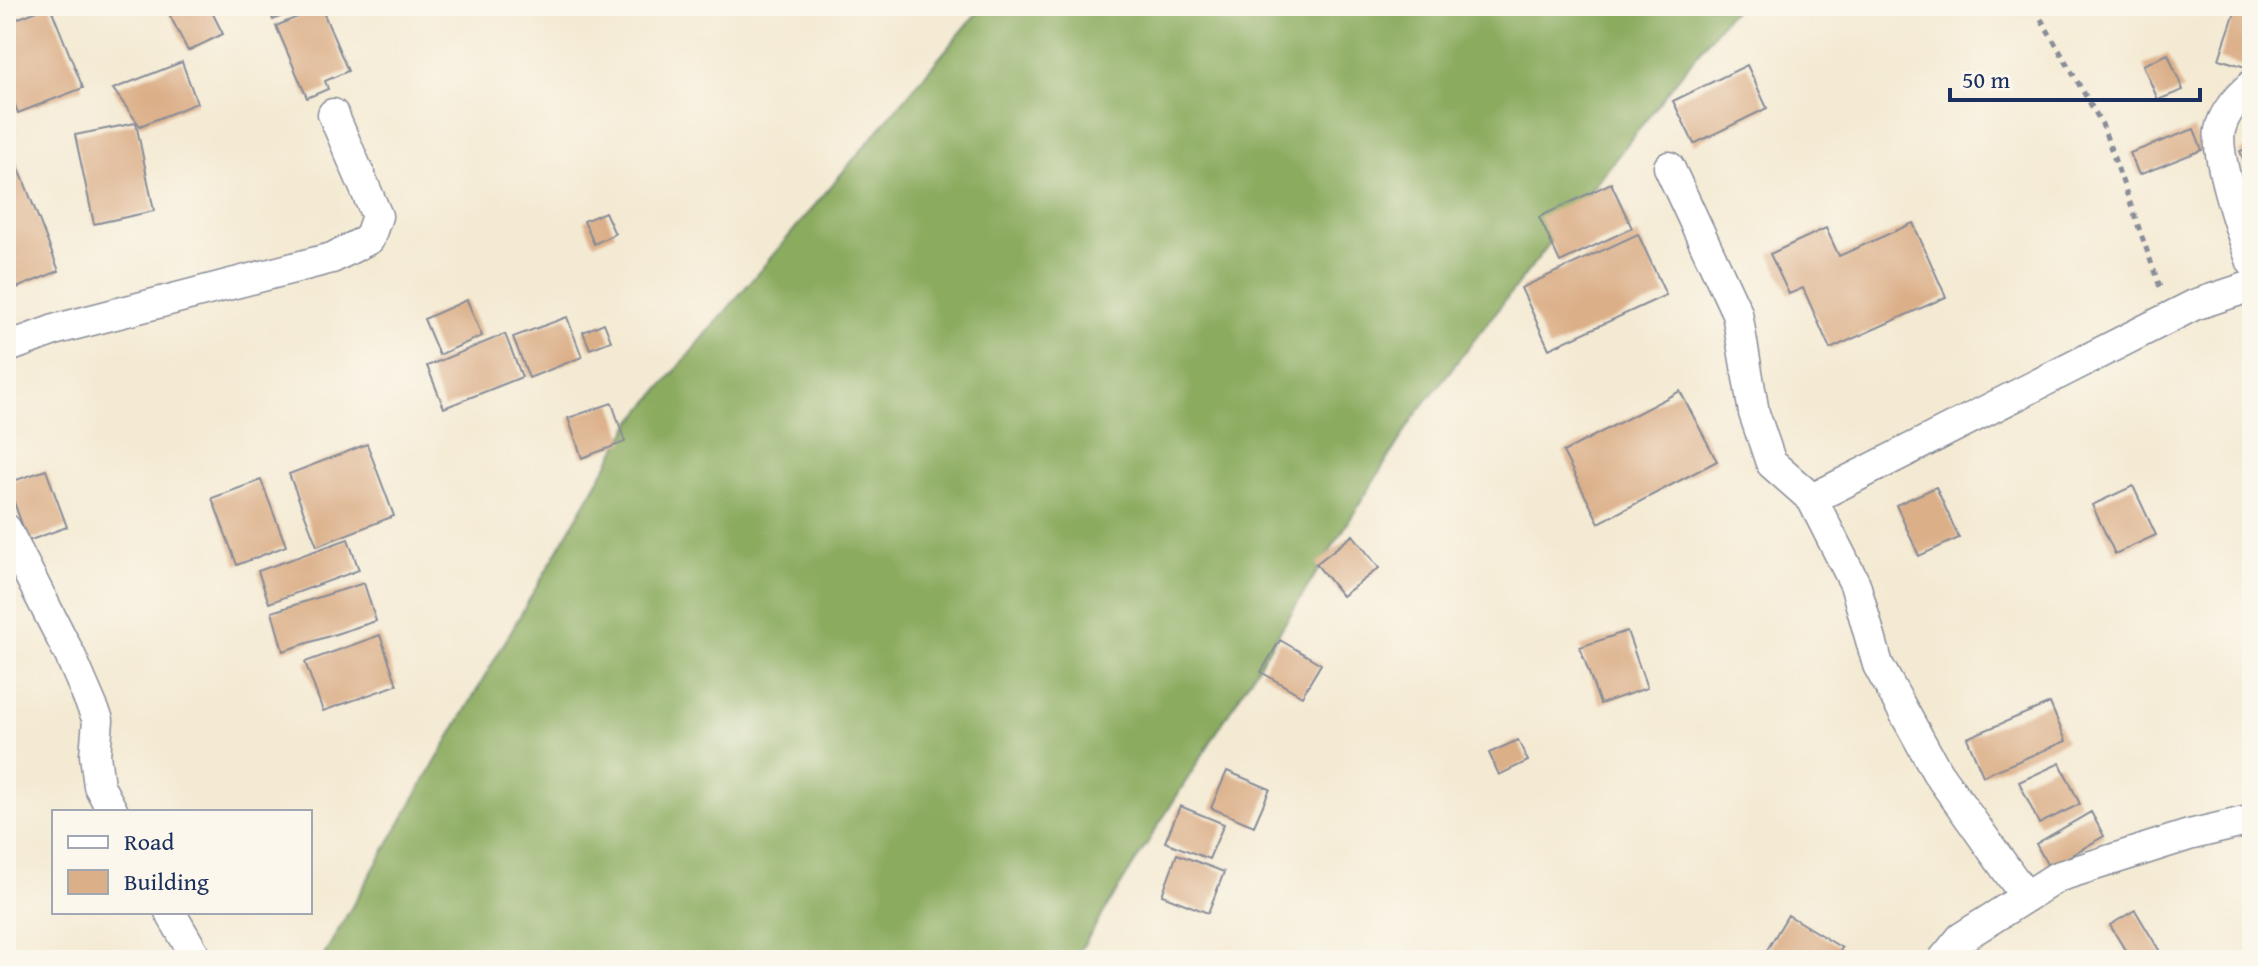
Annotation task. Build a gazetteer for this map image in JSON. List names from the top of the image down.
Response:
{
  "legend": ["Road", "Building"],
  "scale_bar": "50 m"
}
